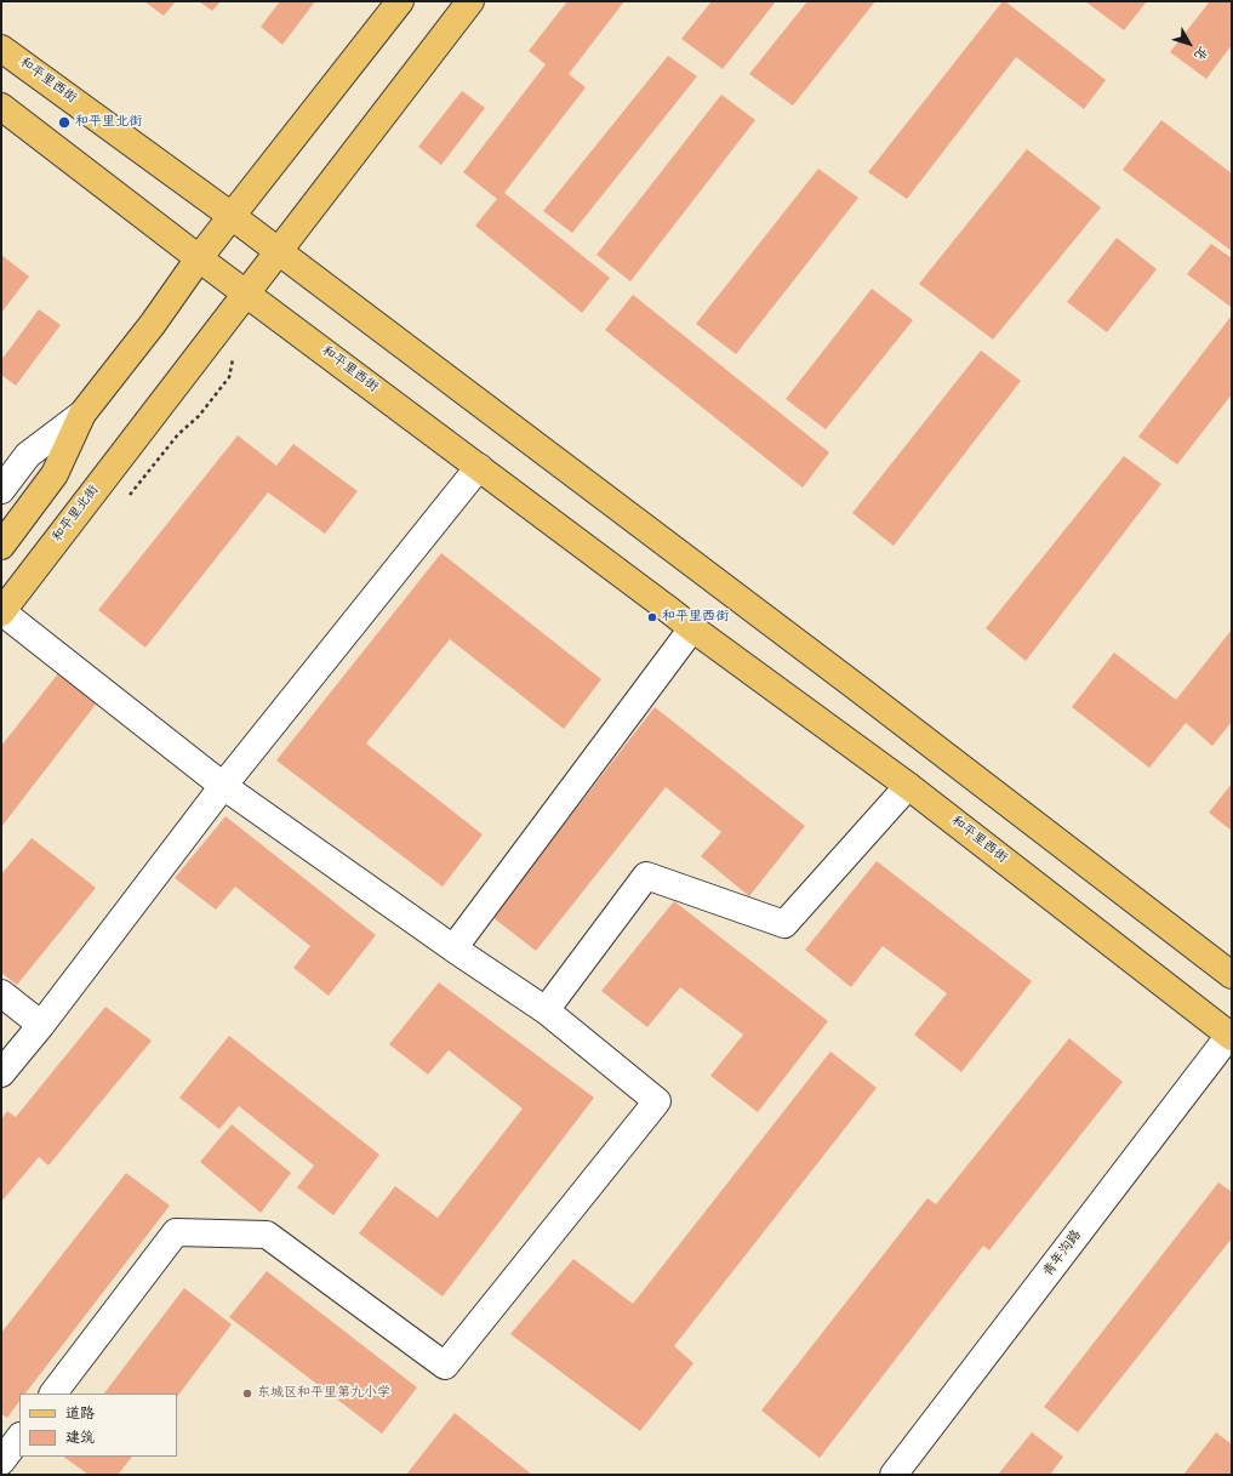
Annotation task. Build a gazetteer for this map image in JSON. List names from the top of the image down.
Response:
{
  "streets": {
    "main road": ["和平里西街", "和平里北街"],
    "street": ["青年沟路"]
  },
  "crossings": [
    ["和平里西街", "和平里北街"],
    ["和平里西街", "青年沟路"]
  ],
  "places": ["和平里北街", "和平里西街", "东城区和平里第九小学"],
  "legend": ["道路", "建筑"],
  "north": "bottom right"
}
